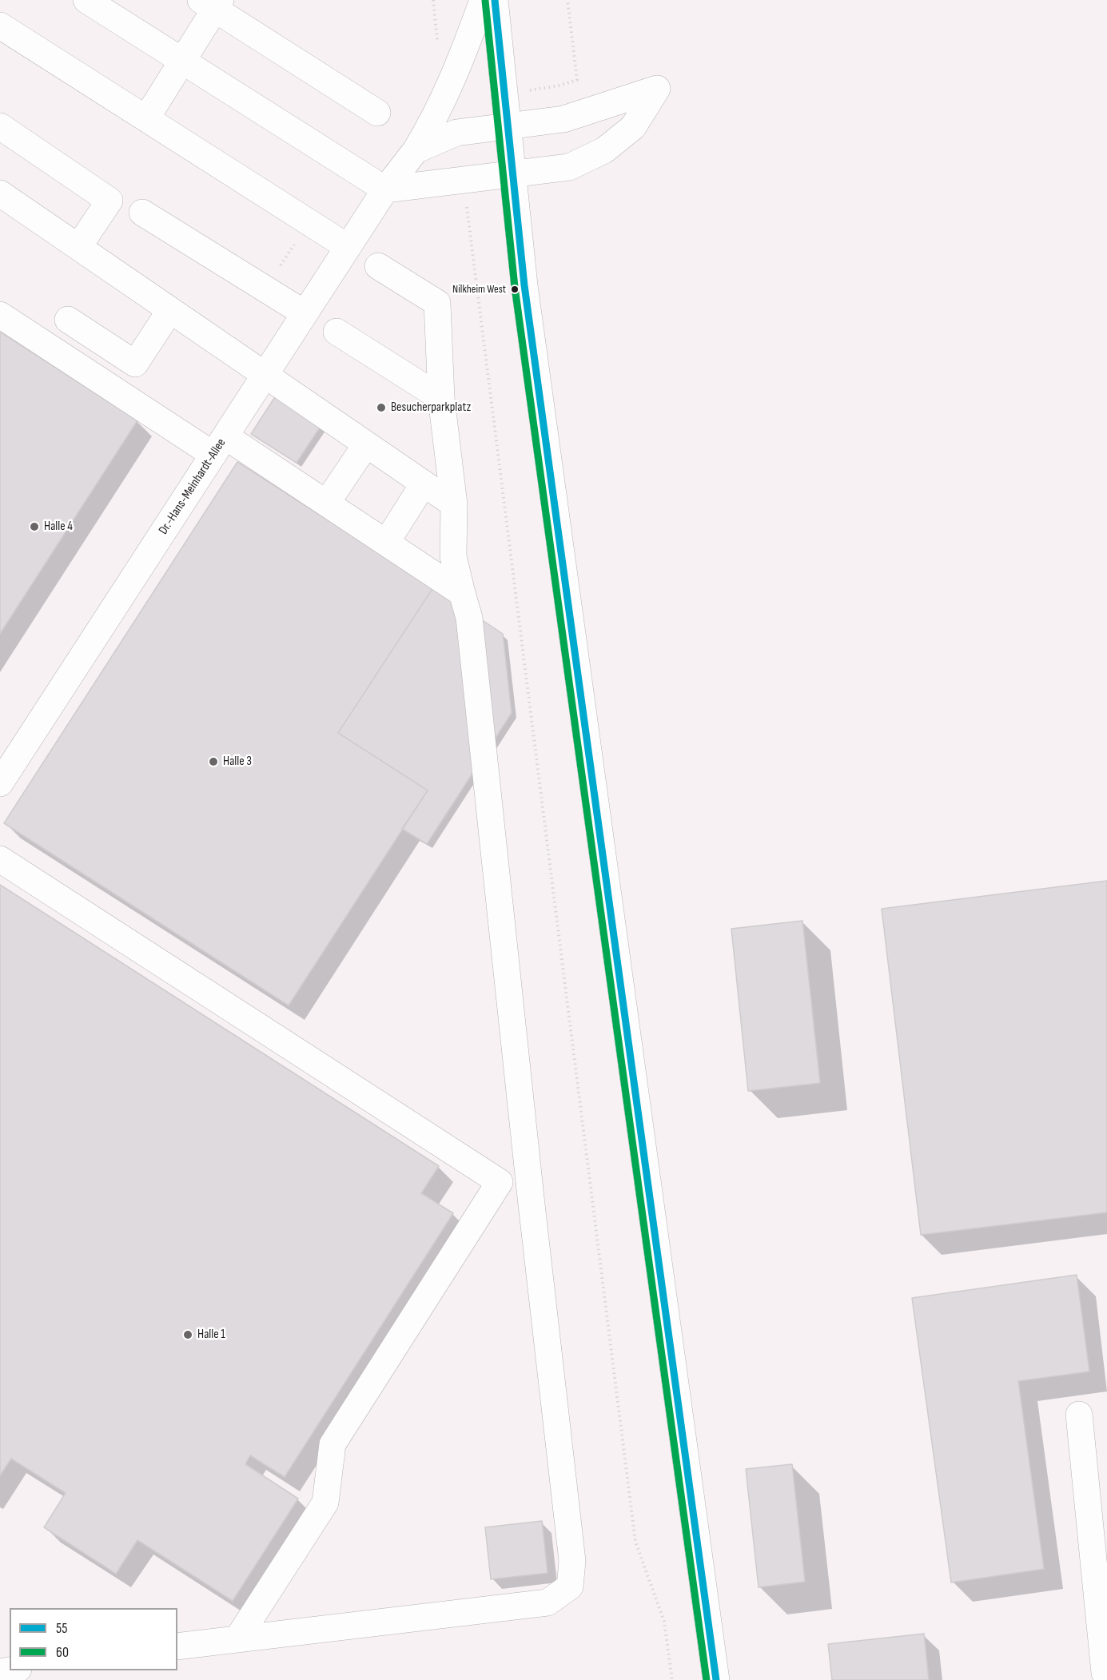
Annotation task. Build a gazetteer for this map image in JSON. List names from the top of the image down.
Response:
{
  "streets": {
    "main road": ["Dr.-Hans-Meinhardt-Allee"]
  },
  "places": [
    "Nilkheim West",
    "Besucherparkplatz",
    "Halle 4",
    "Halle 3",
    "Halle 1"
  ],
  "lines": ["transit line 55", "transit line 60"],
  "legend": ["55", "60"]
}
